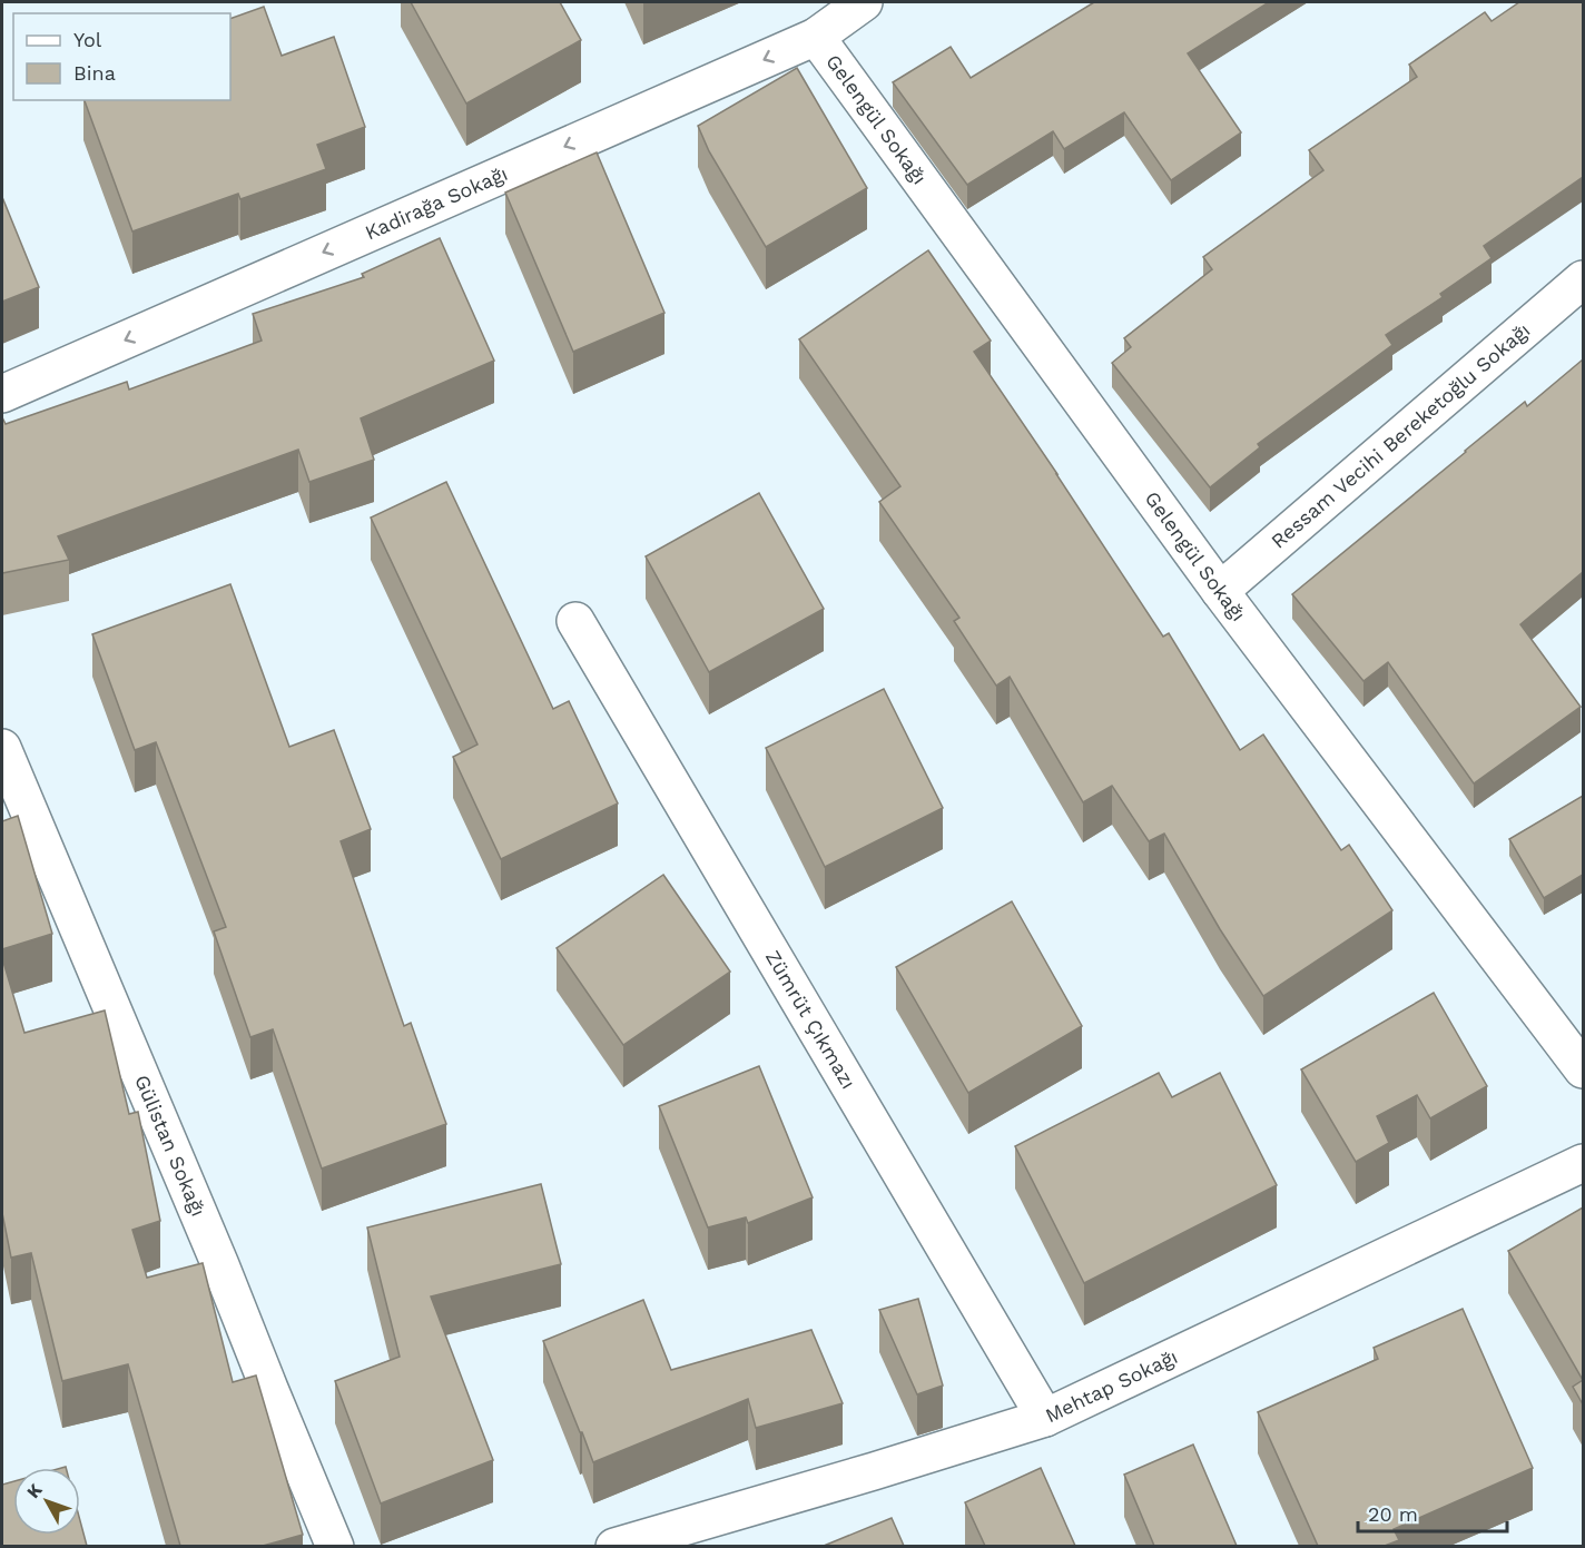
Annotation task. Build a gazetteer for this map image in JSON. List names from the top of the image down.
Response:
{
  "streets": {
    "street": [
      "Gelengül Sokağı",
      "Kadirağa Sokağı",
      "Ressam Vecihi Bereketoğlu Sokağı",
      "Zümrüt Çıkmazı",
      "Gülistan Sokağı",
      "Mehtap Sokağı"
    ]
  },
  "crossings": [
    ["Gelengül Sokağı", "Kadirağa Sokağı"],
    ["Gelengül Sokağı", "Ressam Vecihi Bereketoğlu Sokağı"],
    ["Zümrüt Çıkmazı", "Mehtap Sokağı"]
  ],
  "one_way": ["Kadirağa Sokağı"],
  "legend": ["Yol", "Bina"],
  "scale_bar": "20 m",
  "north": "top left"
}
